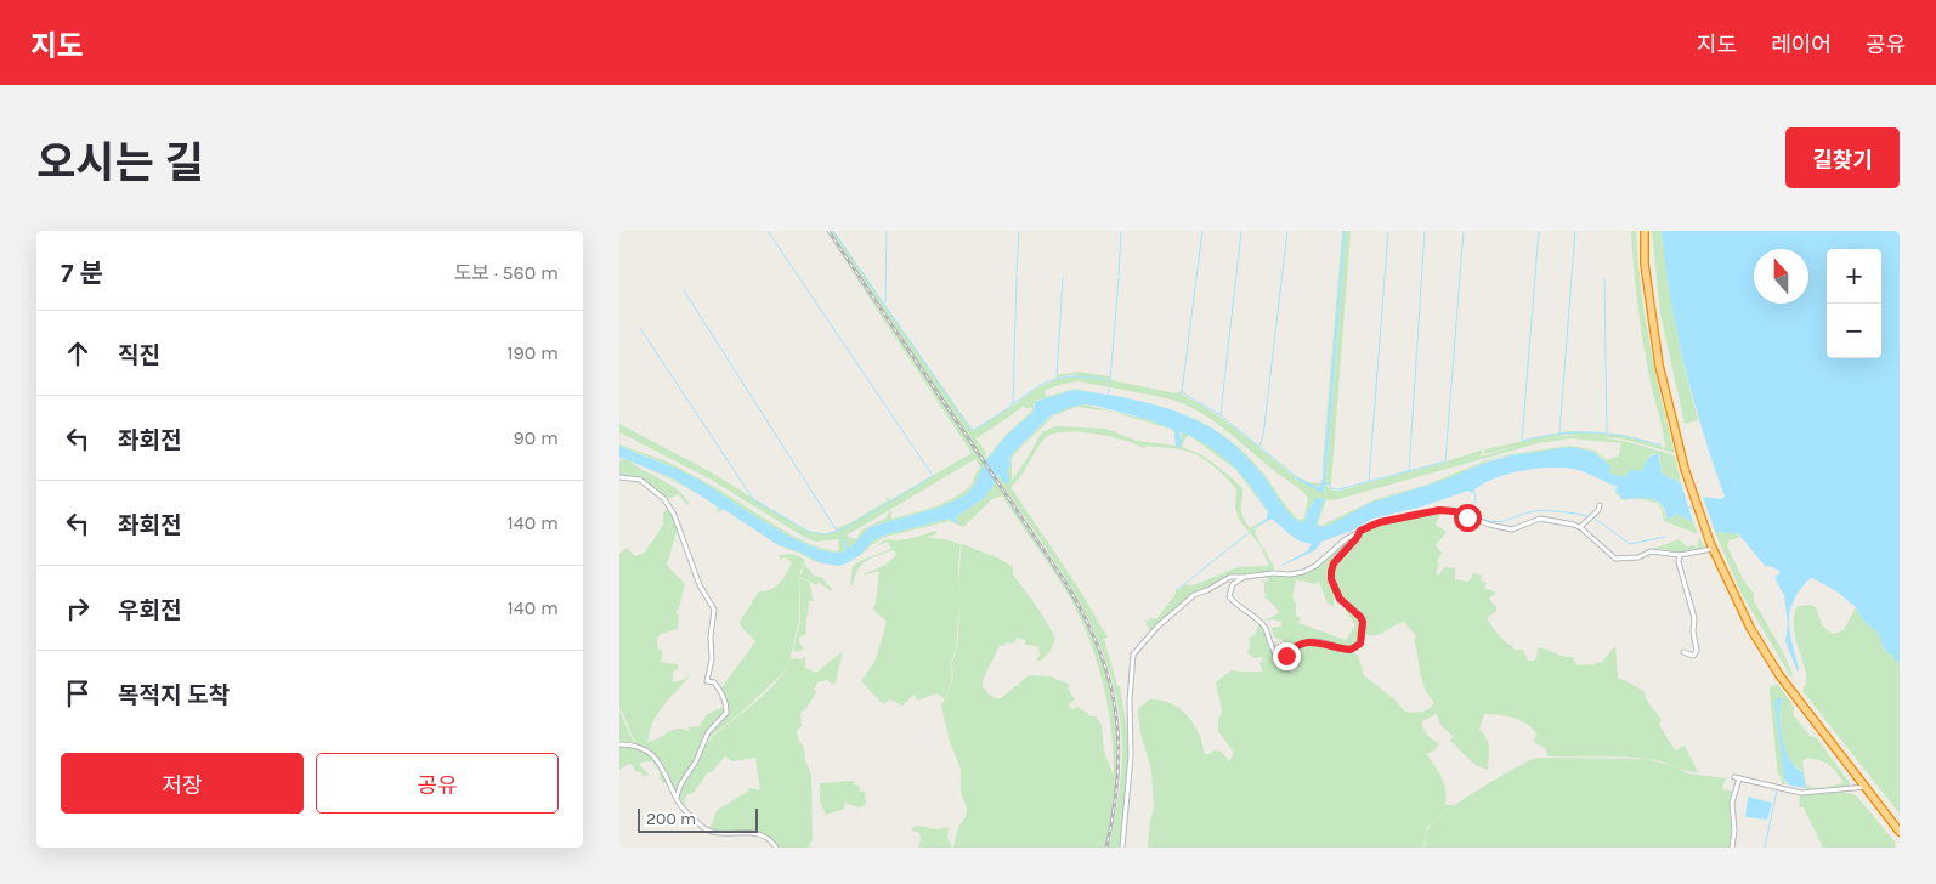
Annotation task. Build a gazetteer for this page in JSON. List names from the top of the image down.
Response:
{
  "scale_bar": "200 m",
  "north": "top",
  "page": {
    "header": "지도",
    "nav": ["지도", "레이어", "공유"],
    "title": "오시는 길",
    "buttons": [
      "길찾기",
      ["저장", "공유"]
    ],
    "heading": ["7 분", "도보 · 560 m"],
    "map_buttons": ["+", "−"],
    "list": [
      ["직진", "190 m"],
      ["좌회전", "90 m"],
      ["좌회전", "140 m"],
      ["우회전", "140 m"],
      "목적지 도착"
    ],
    "scale": "200 m"
  }
}
